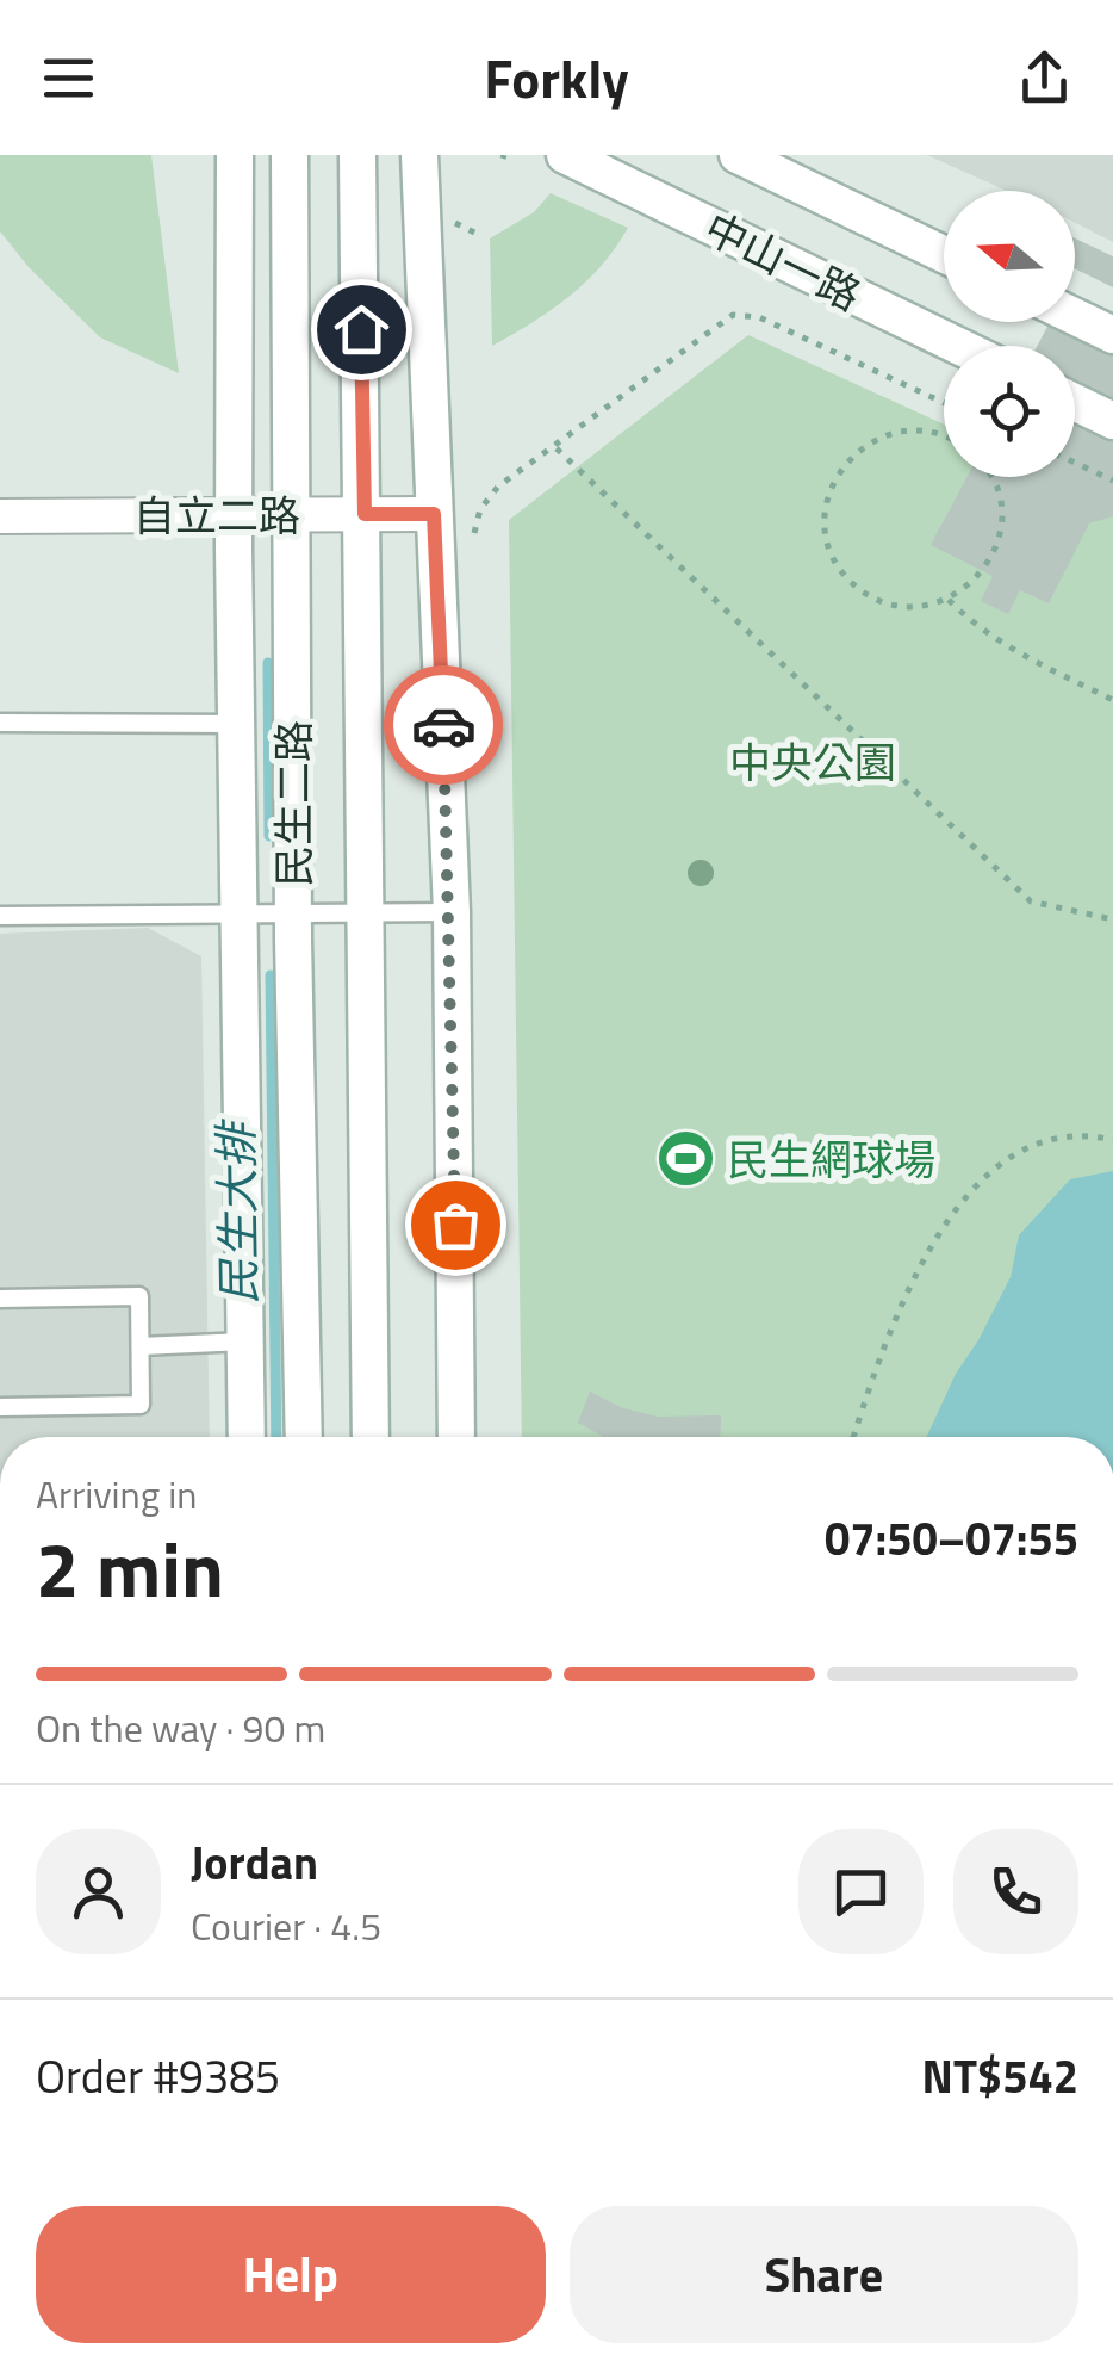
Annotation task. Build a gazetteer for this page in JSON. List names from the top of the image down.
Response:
{
  "streets": {
    "main road": ["中山一路", "民生二路"],
    "street": ["自立二路"]
  },
  "crossings": [
    ["自立二路", "民生二路"]
  ],
  "water": ["民生大排"],
  "parks": ["中央公園"],
  "places": {
    "sports": ["民生網球場"]
  },
  "north": "left",
  "page": {
    "header": "Forkly",
    "heading": ["2 min", "Arriving in", "07:50–07:55"],
    "panel": [
      "Jordan",
      "Courier · 4.5",
      "Order #9385",
      "NT$542"
    ],
    "bar": "On the way · 90 m",
    "buttons": ["Help", "Share"]
  }
}
